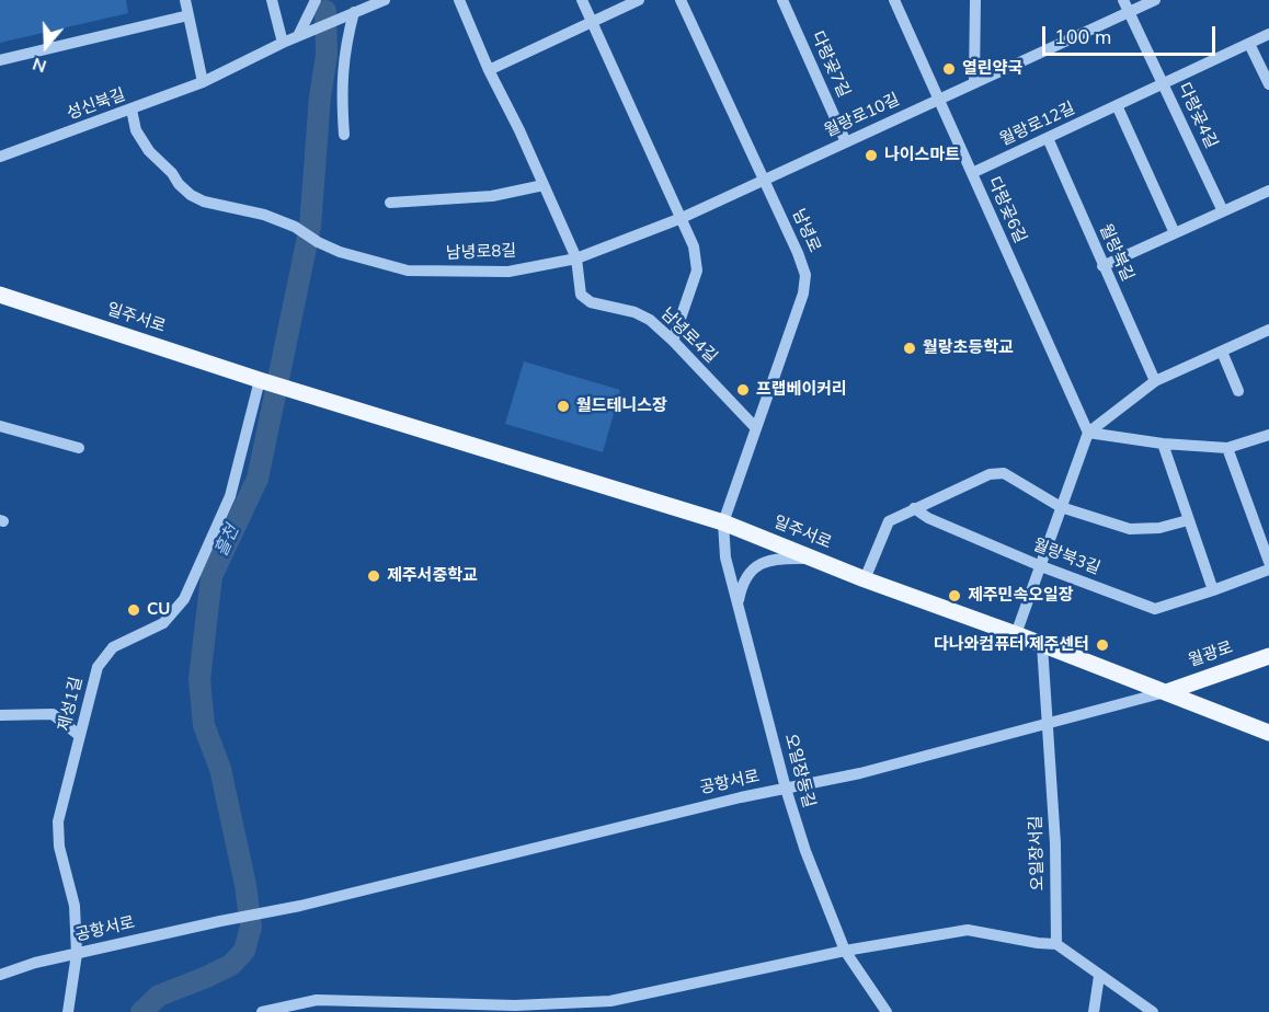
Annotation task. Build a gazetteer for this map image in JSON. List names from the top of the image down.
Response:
{
  "streets": {
    "main road": ["일주서로", "월광로"],
    "street": [
      "다랑곶7길",
      "성신북길",
      "월랑로10길",
      "다랑곶4길",
      "월랑로12길",
      "다랑곶6길",
      "남녕로",
      "남녕로8길",
      "월랑북길",
      "남녕로4길",
      "월랑북3길",
      "제성1길",
      "오일장동길",
      "공항서로",
      "오일장서길"
    ]
  },
  "crossings": [
    ["다랑곶7길", "월랑로10길"],
    ["성신북길", "남녕로8길"],
    ["월랑로10길", "다랑곶4길"],
    ["월랑로10길", "다랑곶6길"],
    ["월랑로10길", "남녕로"],
    ["월랑로10길", "남녕로8길"],
    ["다랑곶4길", "월랑로12길"],
    ["월랑로12길", "다랑곶6길"],
    ["월랑로12길", "월랑북길"],
    ["남녕로", "남녕로8길"],
    ["남녕로", "일주서로"],
    ["남녕로", "남녕로4길"],
    ["남녕로", "오일장동길"],
    ["남녕로8길", "남녕로4길"],
    ["일주서로", "월광로"],
    ["일주서로", "제성1길"],
    ["일주서로", "오일장동길"],
    ["일주서로", "공항서로"],
    ["일주서로", "오일장서길"],
    ["월광로", "공항서로"],
    ["제성1길", "공항서로"],
    ["오일장동길", "공항서로"],
    ["공항서로", "오일장서길"]
  ],
  "water": ["흘천"],
  "places": [
    "열린약국",
    "나이스마트",
    "월랑초등학교",
    "프랩베이커리",
    "월드테니스장",
    "제주서중학교",
    "제주민속오일장",
    "CU",
    "다나와컴퓨터 제주센터"
  ],
  "scale_bar": "100 m",
  "north": "bottom"
}
